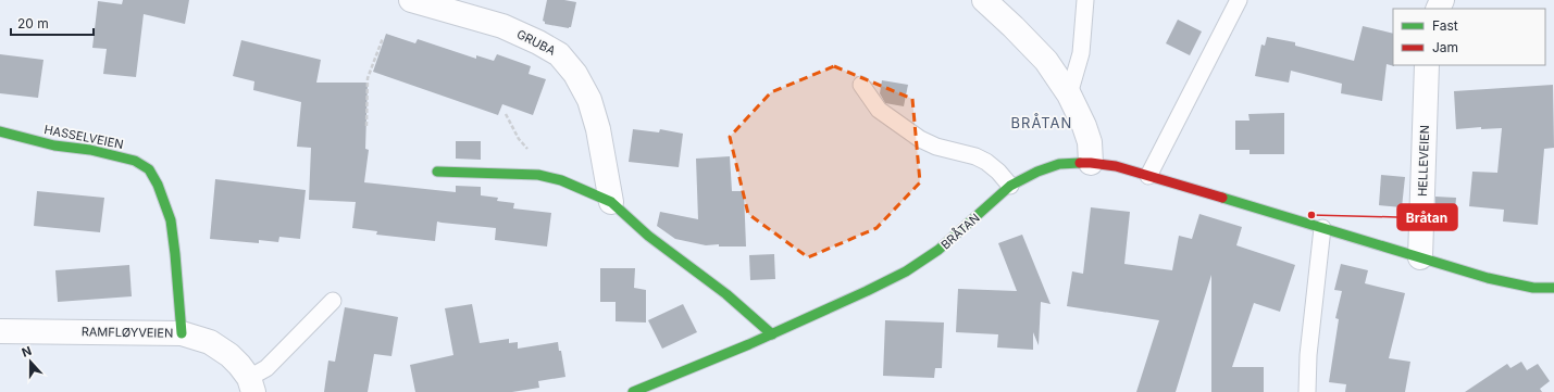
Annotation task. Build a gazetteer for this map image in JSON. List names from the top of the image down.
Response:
{
  "streets": {
    "main road": ["HASSELVEIEN", "BRÅTAN"],
    "street": ["GRUBA", "HELLEVEIEN", "RAMFLØYVEIEN"]
  },
  "crossings": [
    ["HASSELVEIEN", "RAMFLØYVEIEN"],
    ["HELLEVEIEN", "BRÅTAN"]
  ],
  "districts": ["BRÅTAN"],
  "places": ["Bråtan"],
  "legend": ["Fast", "Jam"],
  "scale_bar": "20 m",
  "north": "top"
}
